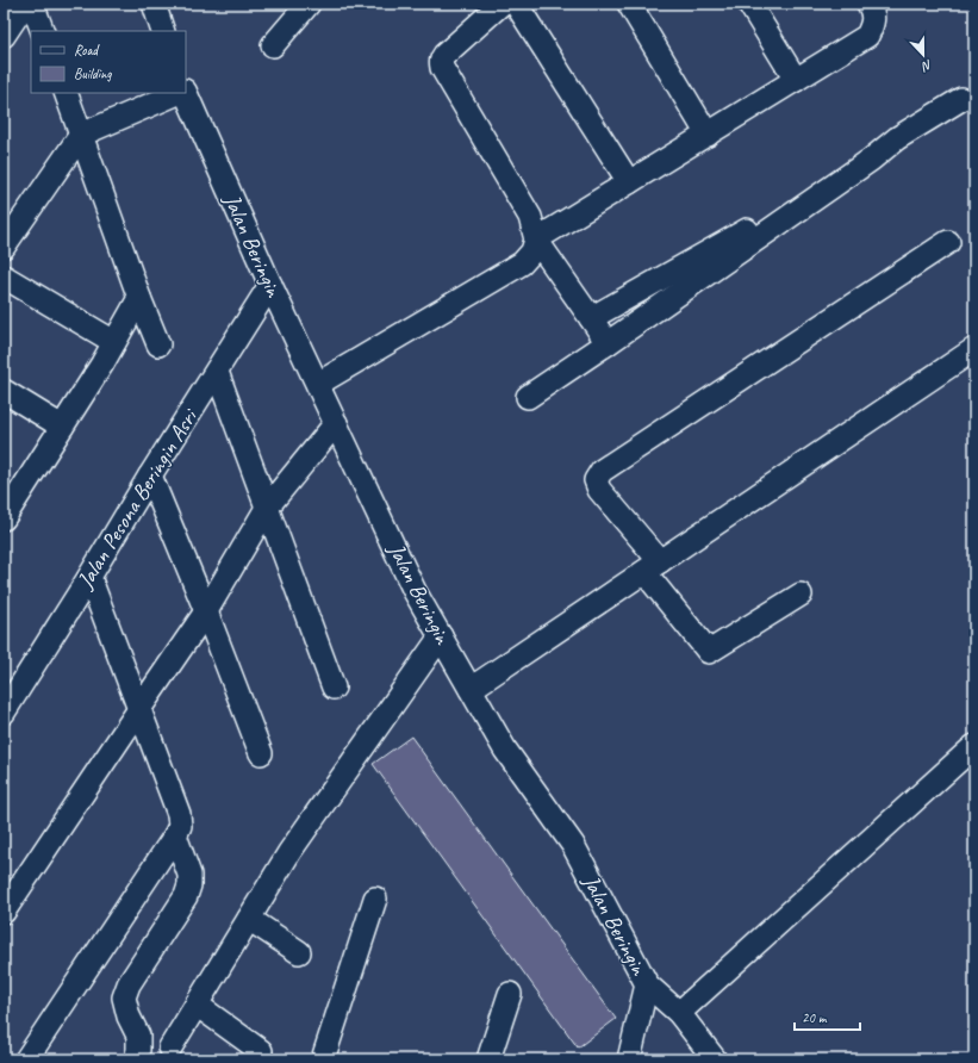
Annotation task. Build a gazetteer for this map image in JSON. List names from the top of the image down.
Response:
{
  "streets": {
    "street": ["Jalan Beringin", "Jalan Pesona Beringin Asri"]
  },
  "crossings": [
    ["Jalan Beringin", "Jalan Pesona Beringin Asri"]
  ],
  "legend": ["Road", "Building"],
  "scale_bar": "20 m",
  "north": "bottom"
}
